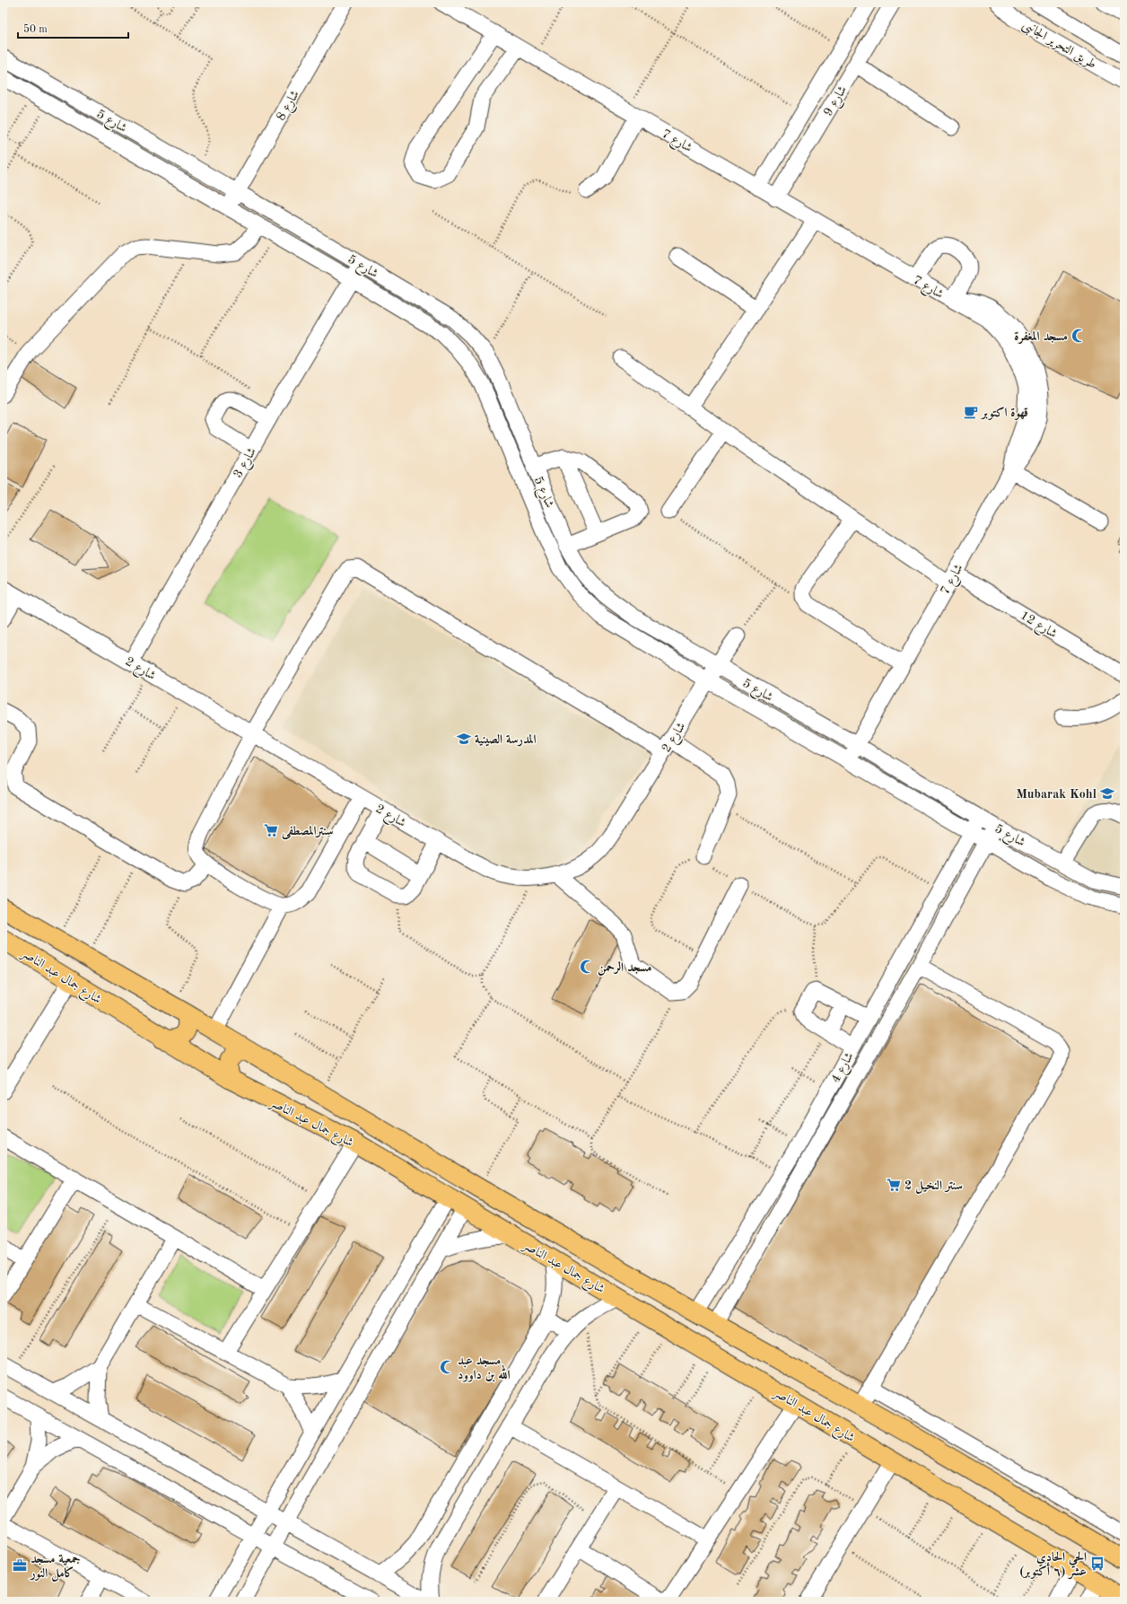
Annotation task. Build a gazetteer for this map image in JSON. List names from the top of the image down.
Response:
{
  "streets": {
    "main road": ["شارع جمال عبد الناصر"],
    "street": [
      "طريق التحرير الجانبى",
      "شارع 9",
      "شارع 8",
      "شارع 5",
      "شارع 7",
      "شارع 3",
      "شارع 12",
      "شارع 2",
      "شارع 4"
    ]
  },
  "crossings": [
    ["شارع 9", "شارع 7"],
    ["شارع 8", "شارع 5"],
    ["شارع 5", "شارع 7"],
    ["شارع 5", "شارع 3"],
    ["شارع 5", "شارع 2"],
    ["شارع 5", "شارع 4"],
    ["شارع 7", "شارع 12"],
    ["شارع 3", "شارع 2"],
    ["شارع جمال عبد الناصر", "شارع 4"]
  ],
  "places": {
    "mosque": ["مسجد المغفرة", "مسجد الرحمن", "مسجد عبد الله بن داوود"],
    "cafe": ["قهوة اكتوبر"],
    "school or university": ["المدرسة الصينية", "Mubarak Kohl"],
    "supermarket": ["سنترالمصطفى", "سنتر النخيل 2"],
    "bus stop": ["الحي الحادي عشر (٦ أكتوبر)"],
    "office": ["جمعية مسجد كامل النور"]
  },
  "scale_bar": "50 m"
}
